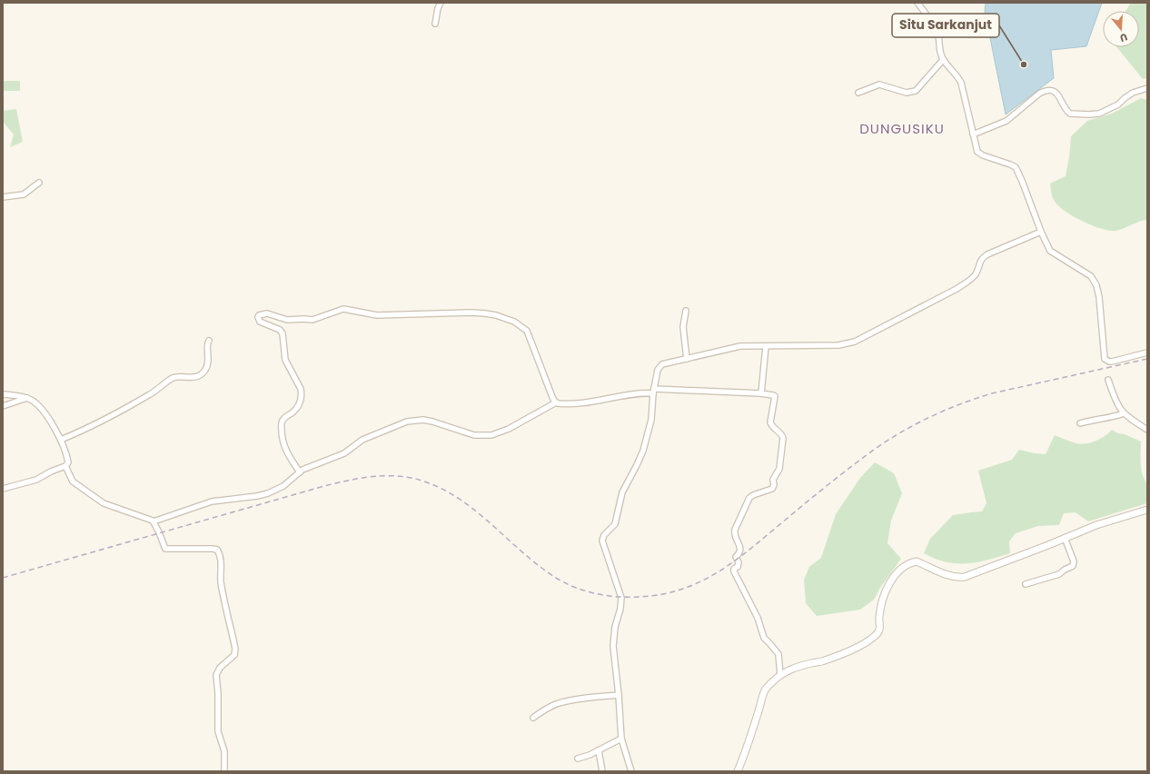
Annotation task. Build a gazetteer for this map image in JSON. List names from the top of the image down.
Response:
{
  "districts": ["DUNGUSIKU"],
  "places": ["Situ Sarkanjut"],
  "north": "bottom"
}
